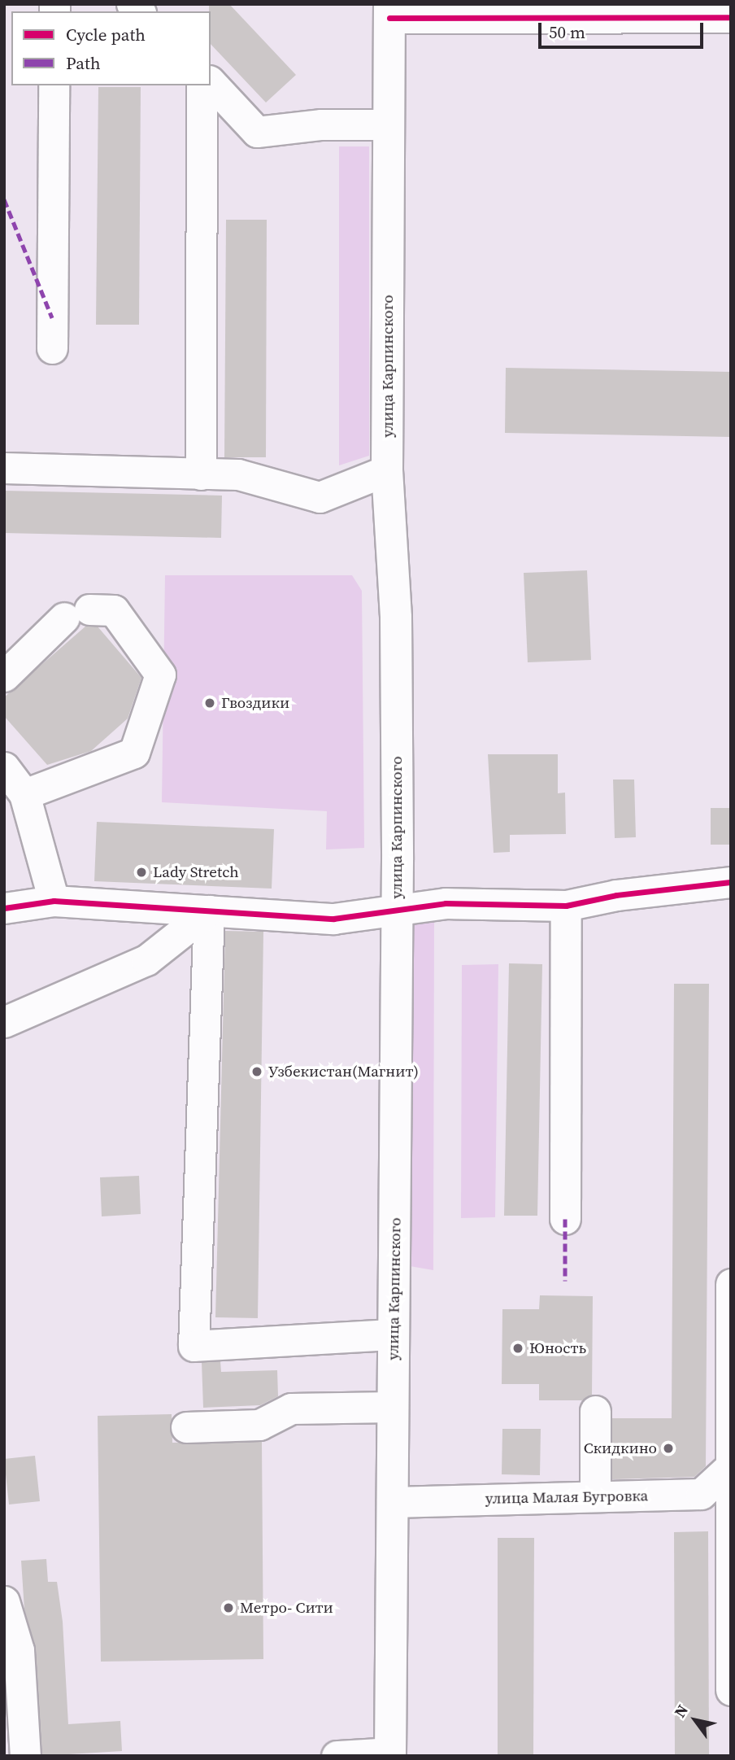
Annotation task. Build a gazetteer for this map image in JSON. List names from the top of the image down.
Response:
{
  "streets": {
    "main road": ["улица Карпинского"],
    "street": ["улица Малая Бугровка"]
  },
  "crossings": [
    ["улица Карпинского", "улица Малая Бугровка"]
  ],
  "places": [
    "Гвоздики",
    "Lady Stretch",
    "Узбекистан(Магнит)",
    "Юность",
    "Скидкино",
    "Метро- Сити"
  ],
  "legend": ["Cycle path", "Path"],
  "scale_bar": "50 m",
  "north": "top left"
}
